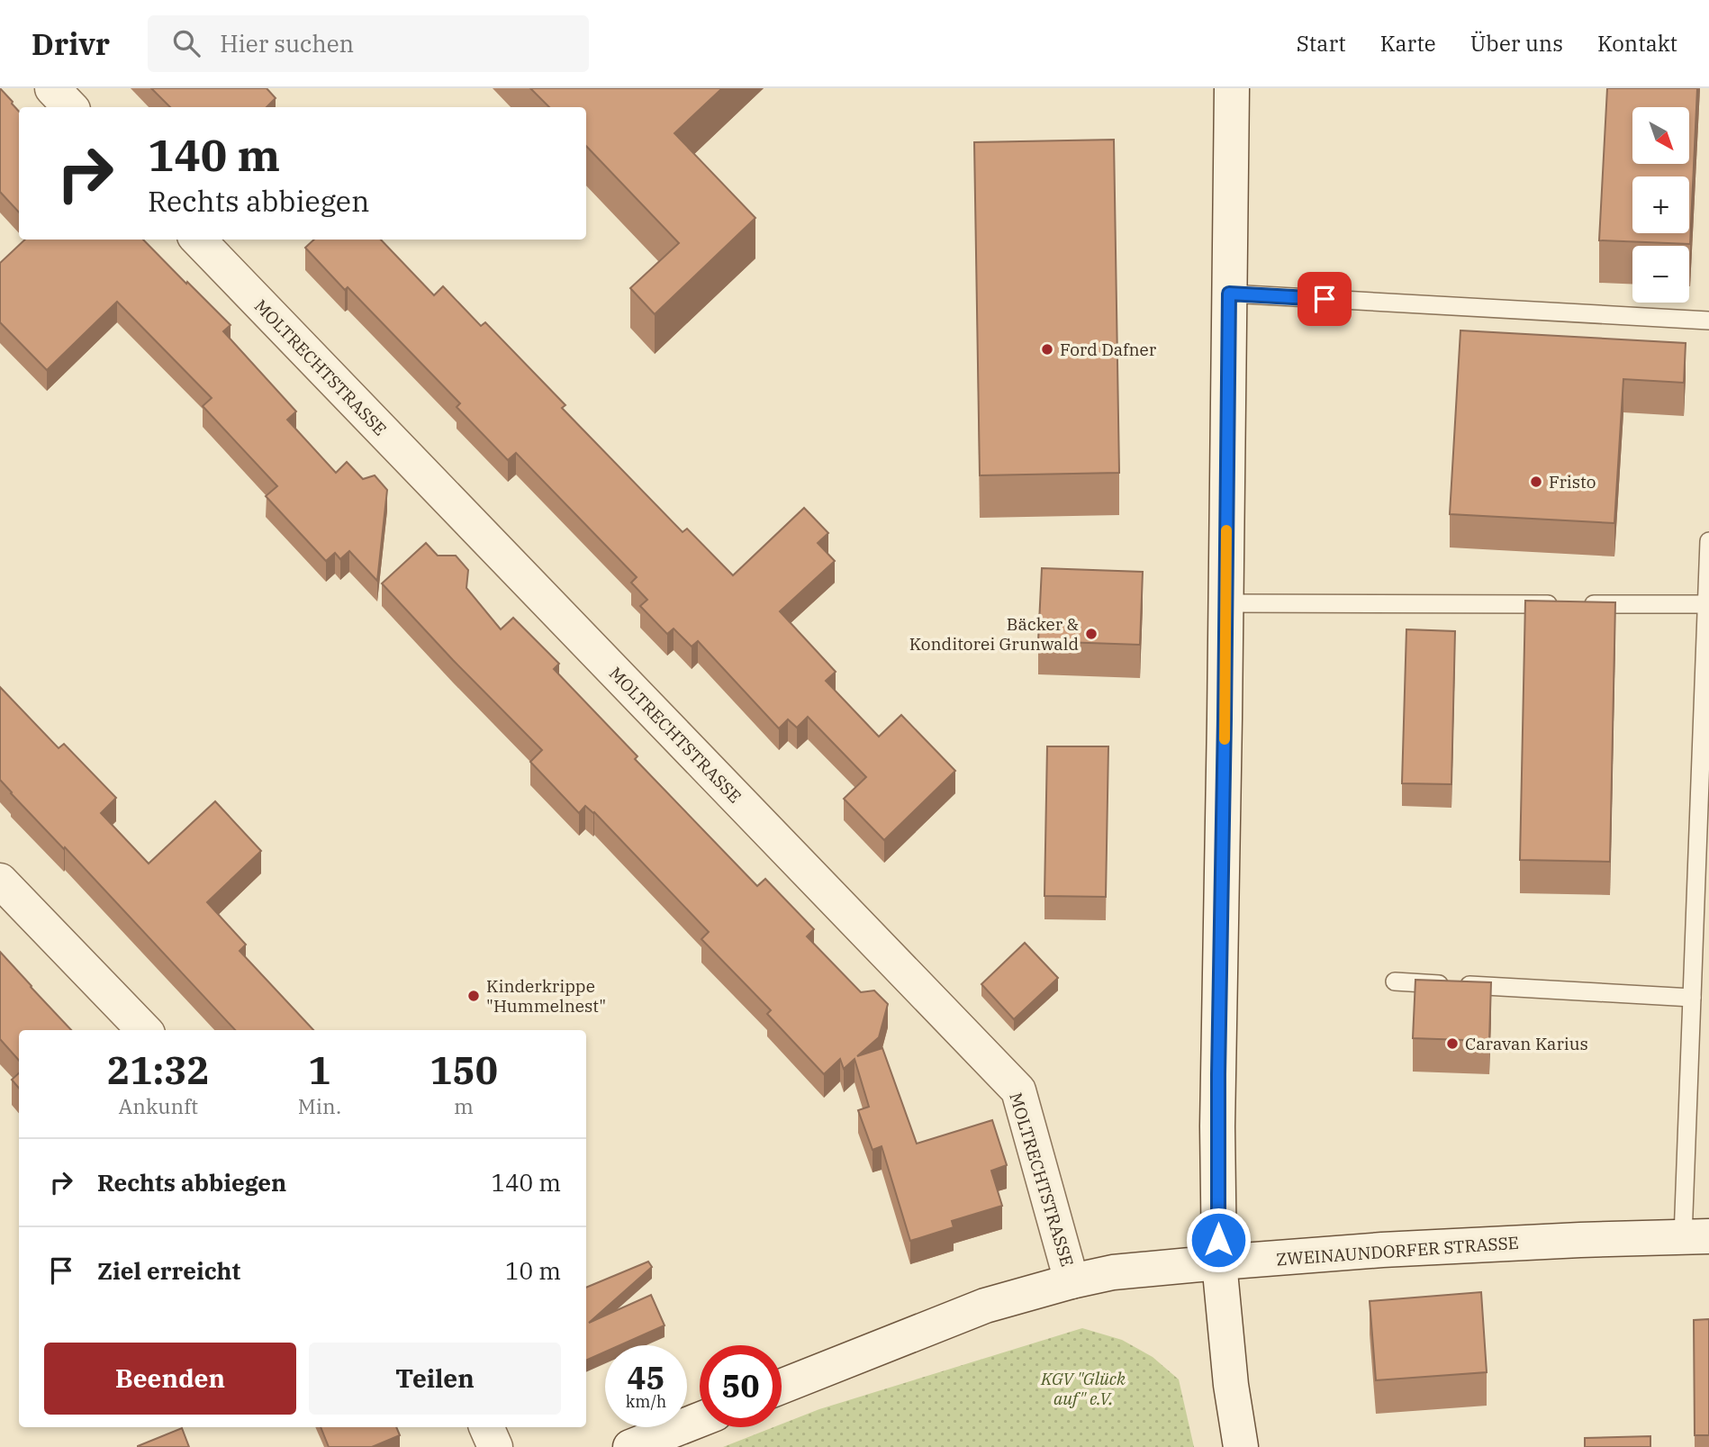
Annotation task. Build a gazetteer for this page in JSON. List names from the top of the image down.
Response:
{
  "streets": {
    "street": ["MOLTRECHTSTRASSE", "ZWEINAUNDORFER STRASSE"]
  },
  "crossings": [
    ["MOLTRECHTSTRASSE", "ZWEINAUNDORFER STRASSE"]
  ],
  "parks": ["KGV \"Glück auf\" e.V."],
  "places": [
    "Ford Dafner",
    "Fristo",
    "Bäcker & Konditorei Grunwald",
    "Kinderkrippe \"Hummelnest\"",
    "Caravan Karius"
  ],
  "north": "bottom right",
  "page": {
    "header": "Drivr",
    "search": "Hier suchen",
    "nav": [
      "Start",
      "Karte",
      "Über uns",
      "Kontakt"
    ],
    "map_buttons": ["+", "−"],
    "turn": ["140 m", "Rechts abbiegen"],
    "eta": [
      "21:32",
      "Ankunft",
      "1",
      "Min.",
      "150",
      "m"
    ],
    "list": [
      {
        "name": "Rechts abbiegen",
        "value": "140 m"
      },
      {
        "name": "Ziel erreicht",
        "value": "10 m"
      }
    ],
    "buttons": ["Beenden", "Teilen"],
    "speed": "45 km/h",
    "limit": "50"
  }
}
